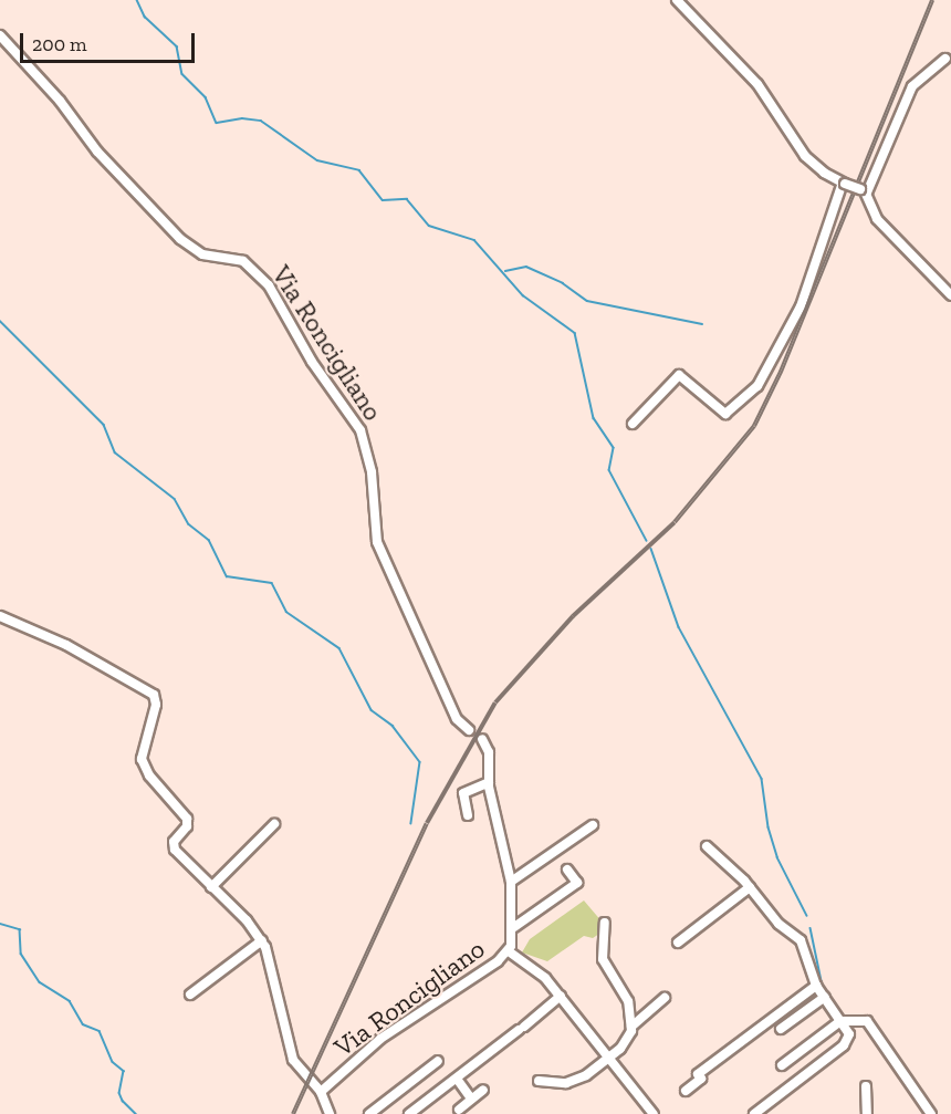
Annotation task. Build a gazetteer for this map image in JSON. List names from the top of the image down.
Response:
{
  "streets": {
    "street": ["Via Roncigliano"]
  },
  "scale_bar": "200 m"
}
